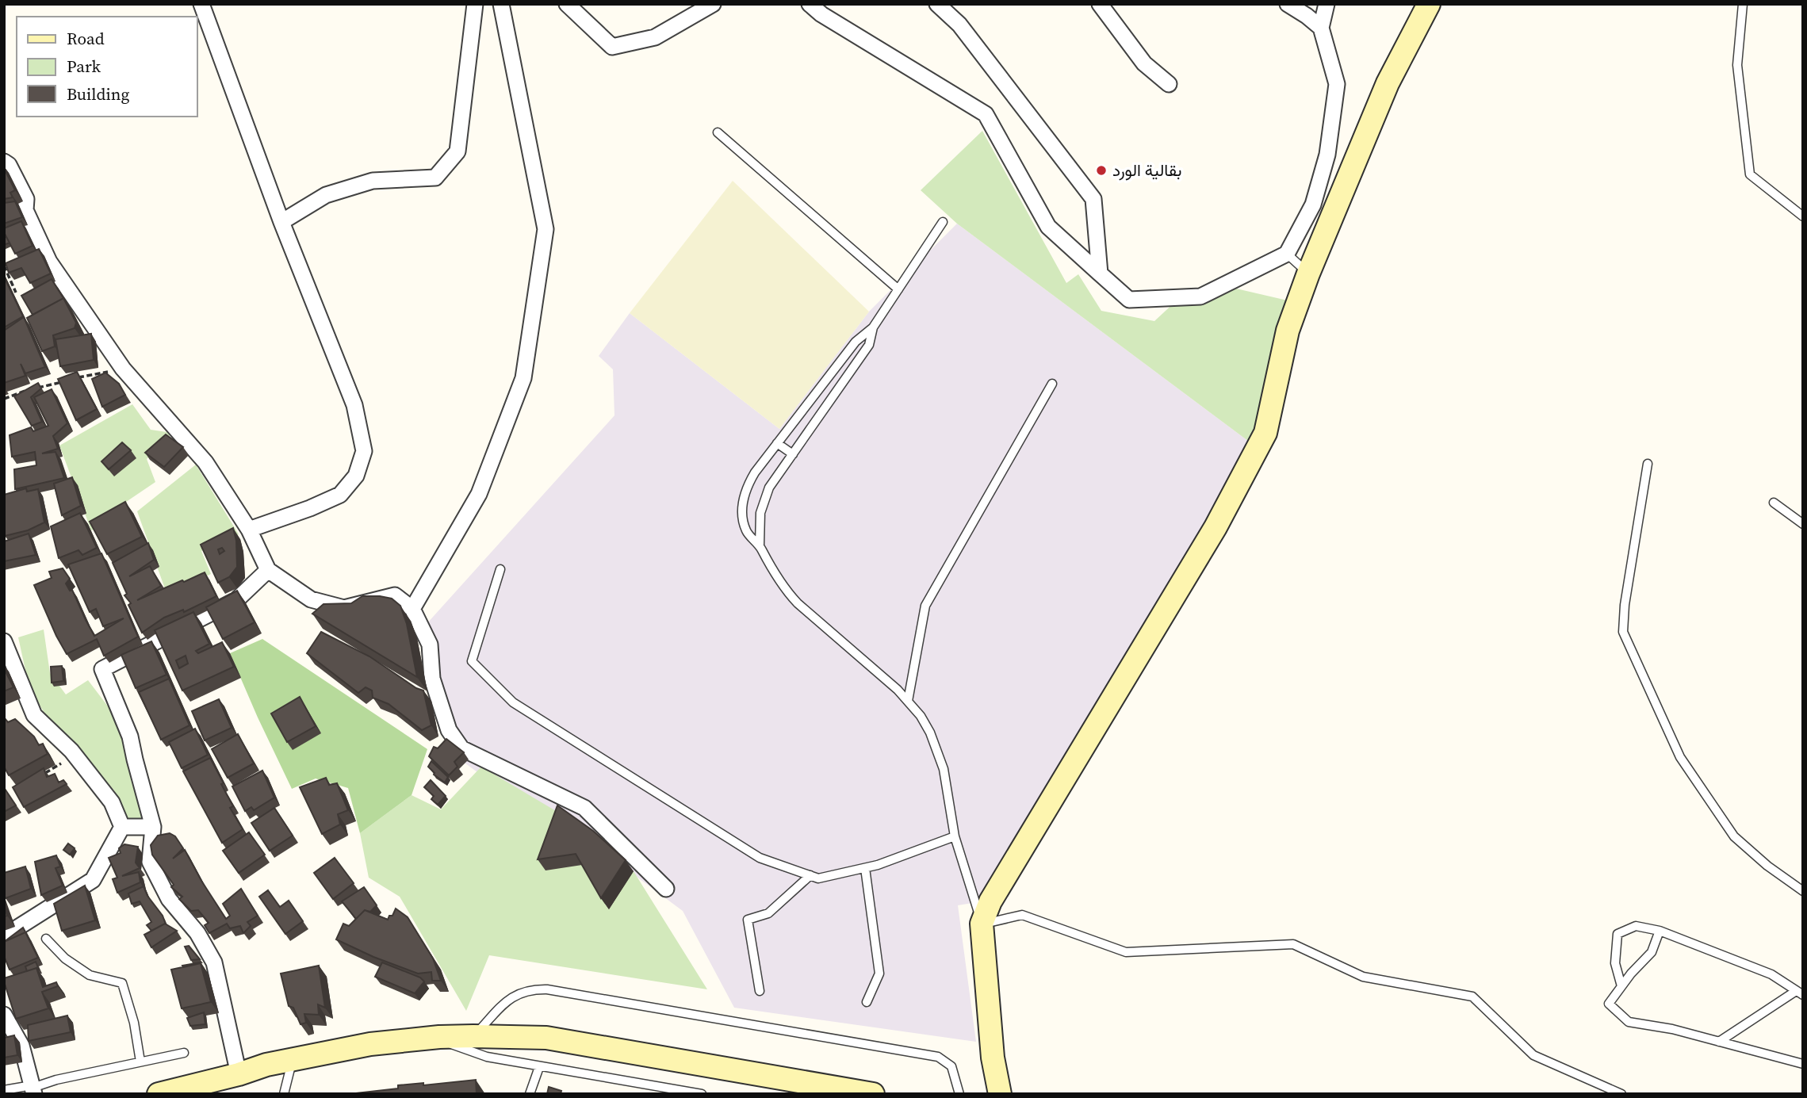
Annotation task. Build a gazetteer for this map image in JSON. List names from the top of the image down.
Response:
{
  "places": ["بقالية الورد"],
  "legend": ["Road", "Park", "Building"]
}
